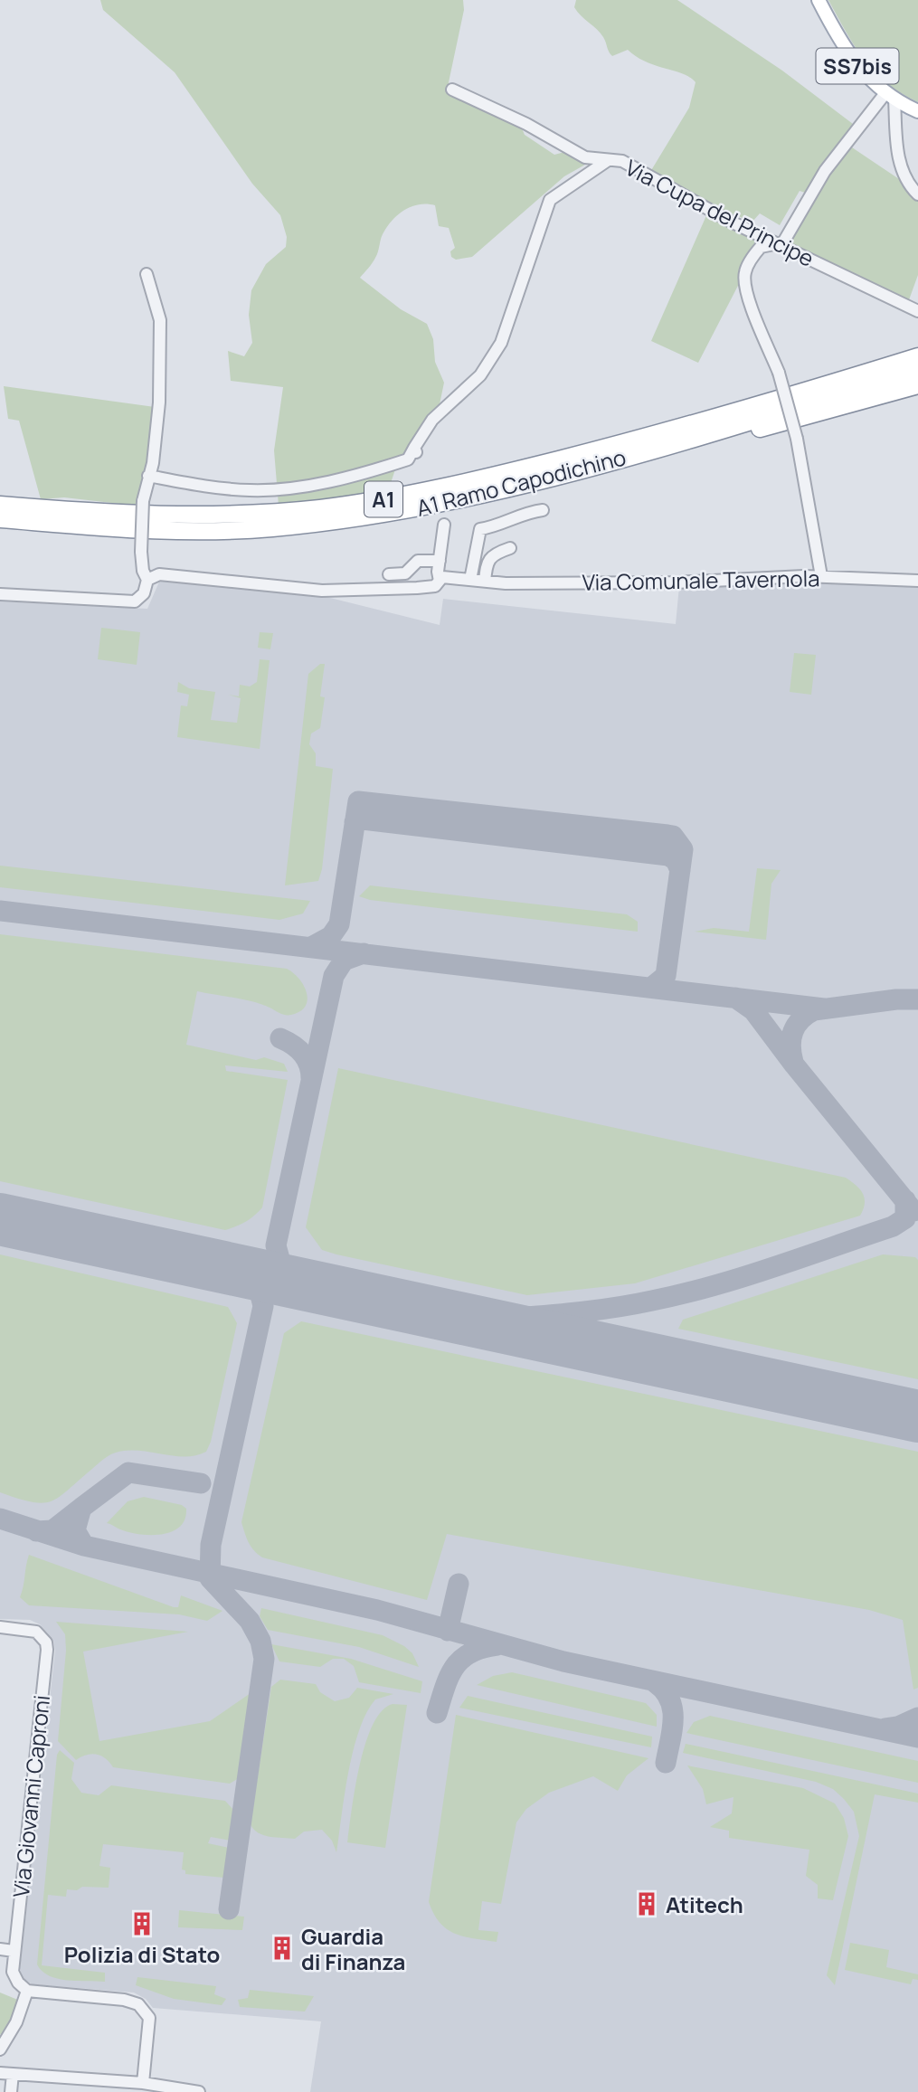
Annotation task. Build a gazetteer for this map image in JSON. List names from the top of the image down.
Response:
{
  "streets": {
    "highway": ["A1 Ramo Capodichino", "A1"],
    "main road": ["SS7bis"],
    "street": ["Via Cupa del Principe", "Via Comunale Tavernola", "Via Giovanni Caproni"]
  },
  "places": {
    "building": ["Atitech", "Polizia di Stato", "Guardia di Finanza"]
  }
}
